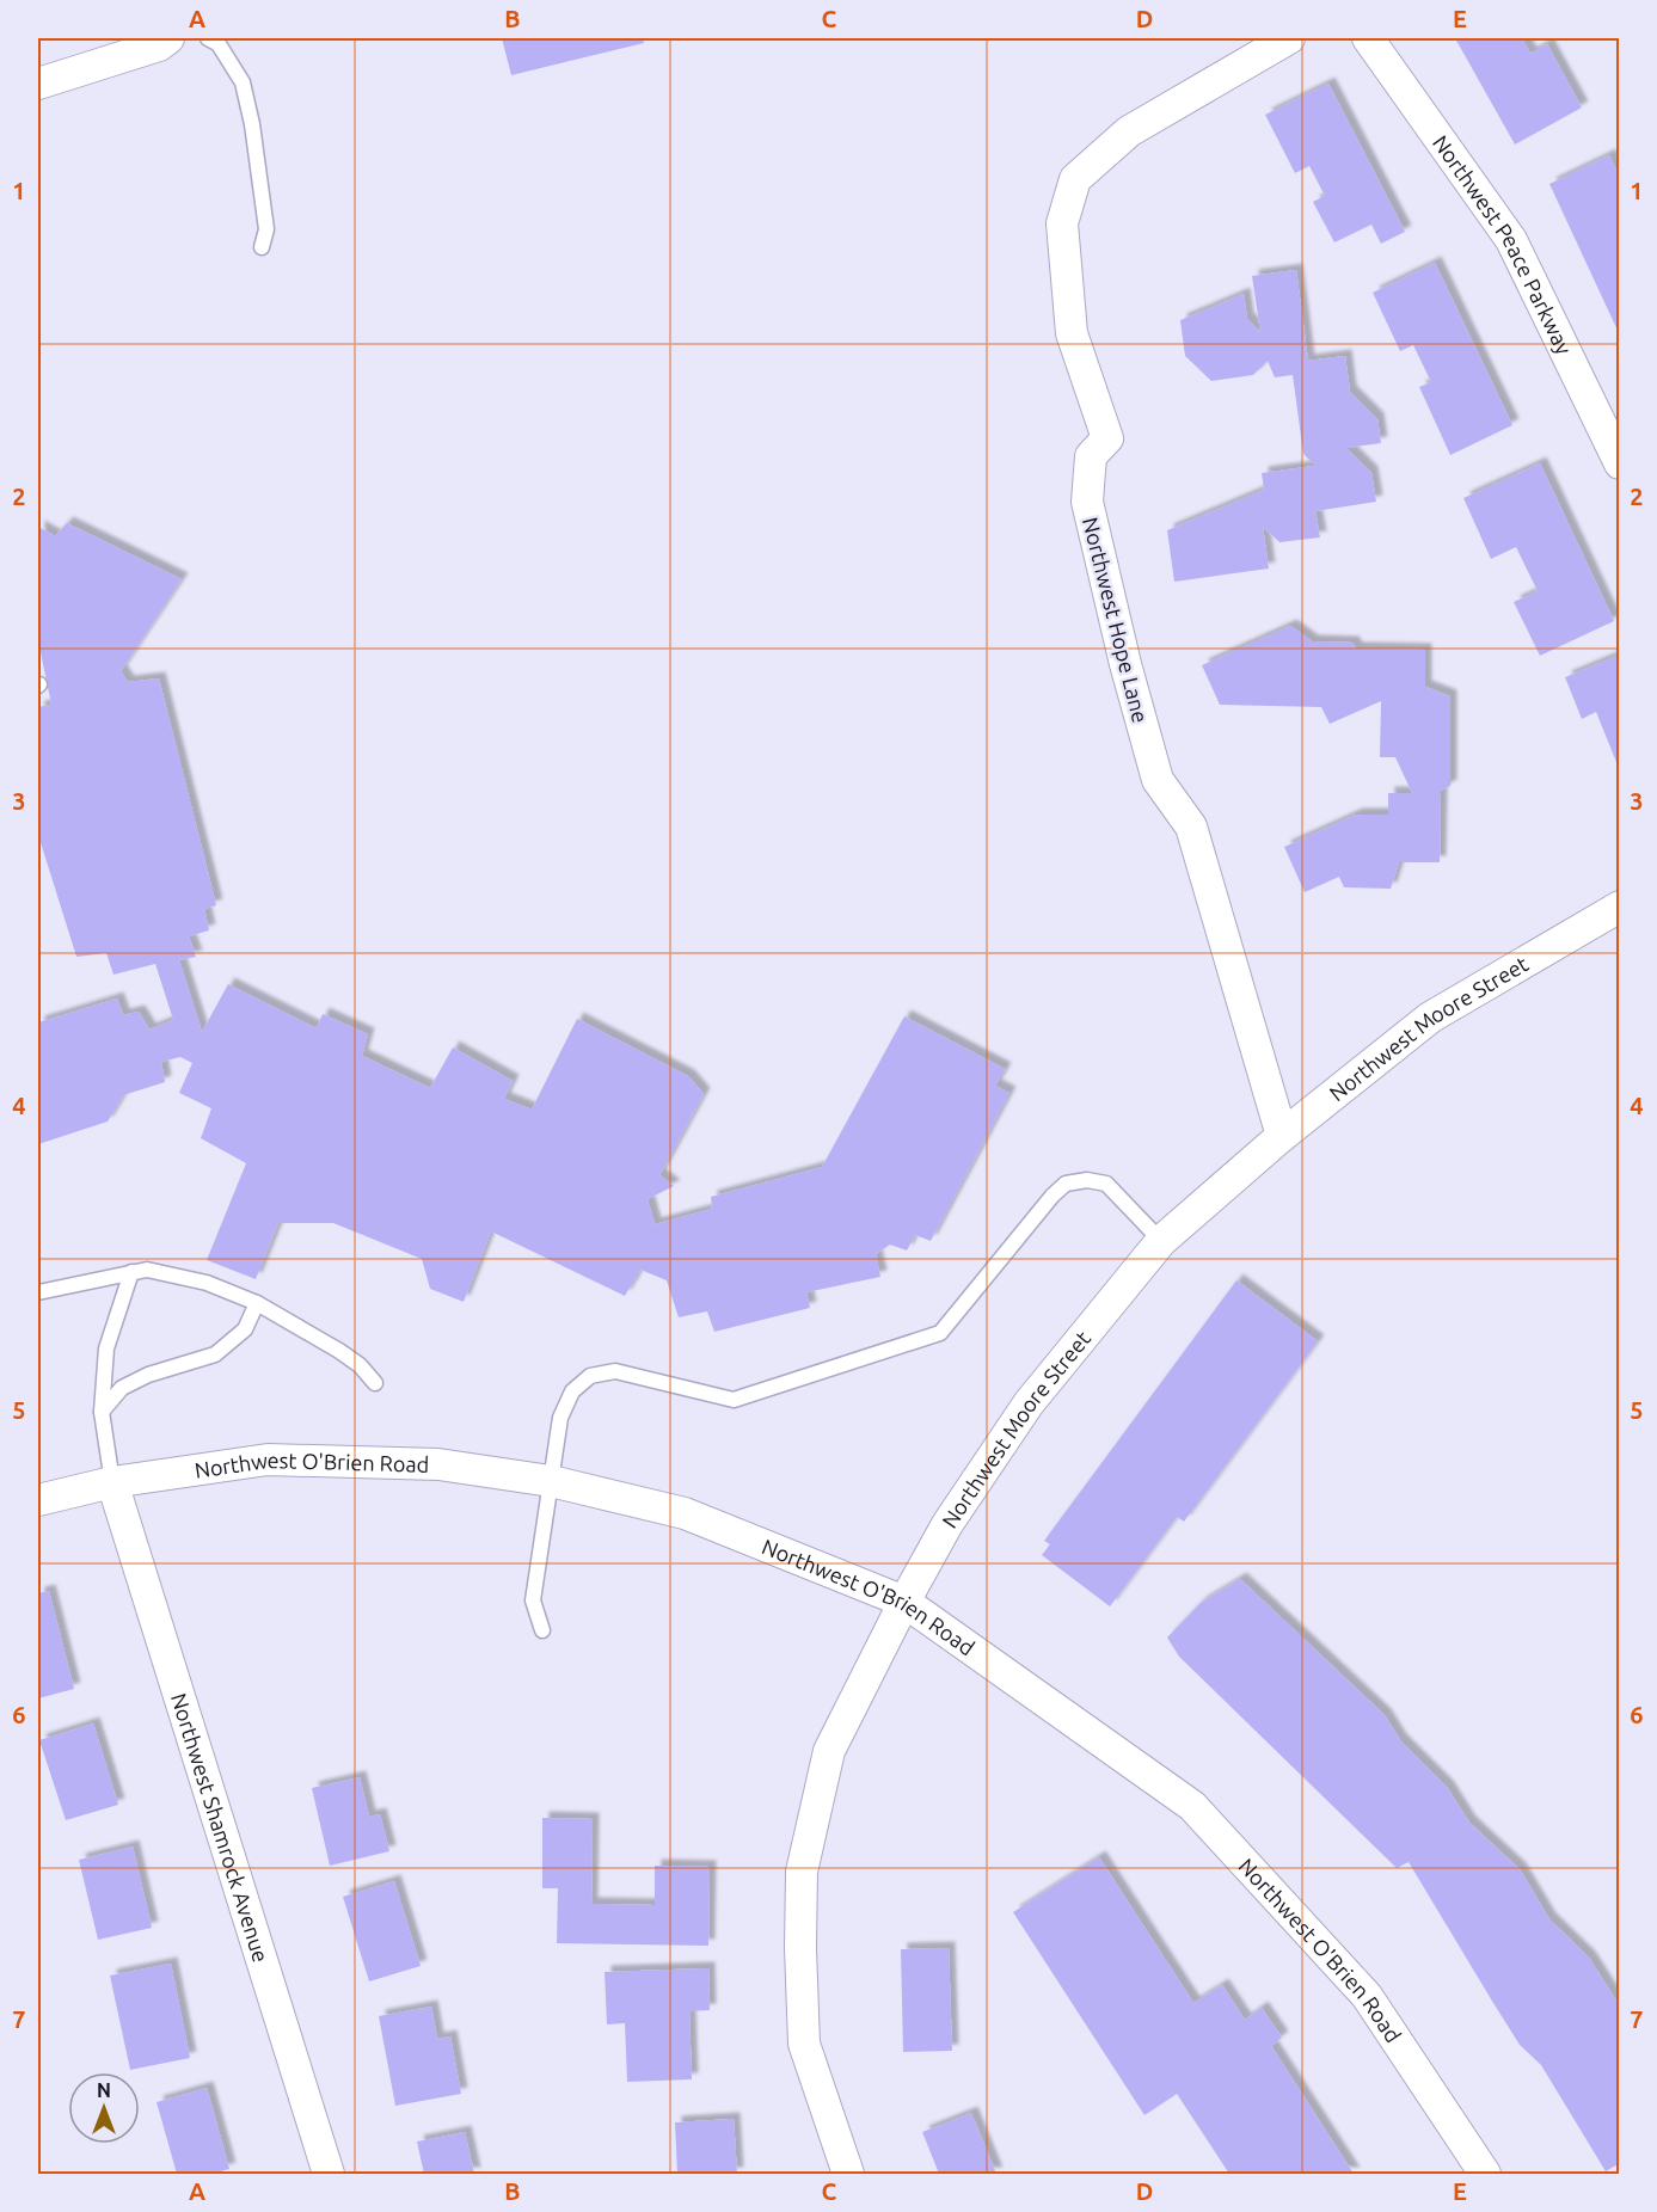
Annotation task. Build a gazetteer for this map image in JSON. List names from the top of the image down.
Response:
{
  "streets": {
    "street": [
      "Northwest Peace Parkway",
      "Northwest Hope Lane",
      "Northwest Moore Street",
      "Northwest O'Brien Road",
      "Northwest Shamrock Avenue"
    ]
  },
  "crossings": [
    ["Northwest Hope Lane", "Northwest Moore Street"],
    ["Northwest Moore Street", "Northwest O'Brien Road"],
    ["Northwest O'Brien Road", "Northwest Shamrock Avenue"]
  ],
  "north": "top",
  "grid": {
    "columns": [
      "A",
      "B",
      "C",
      "D",
      "E"
    ],
    "rows": [
      "1",
      "2",
      "3",
      "4",
      "5",
      "6",
      "7"
    ]
  }
}
